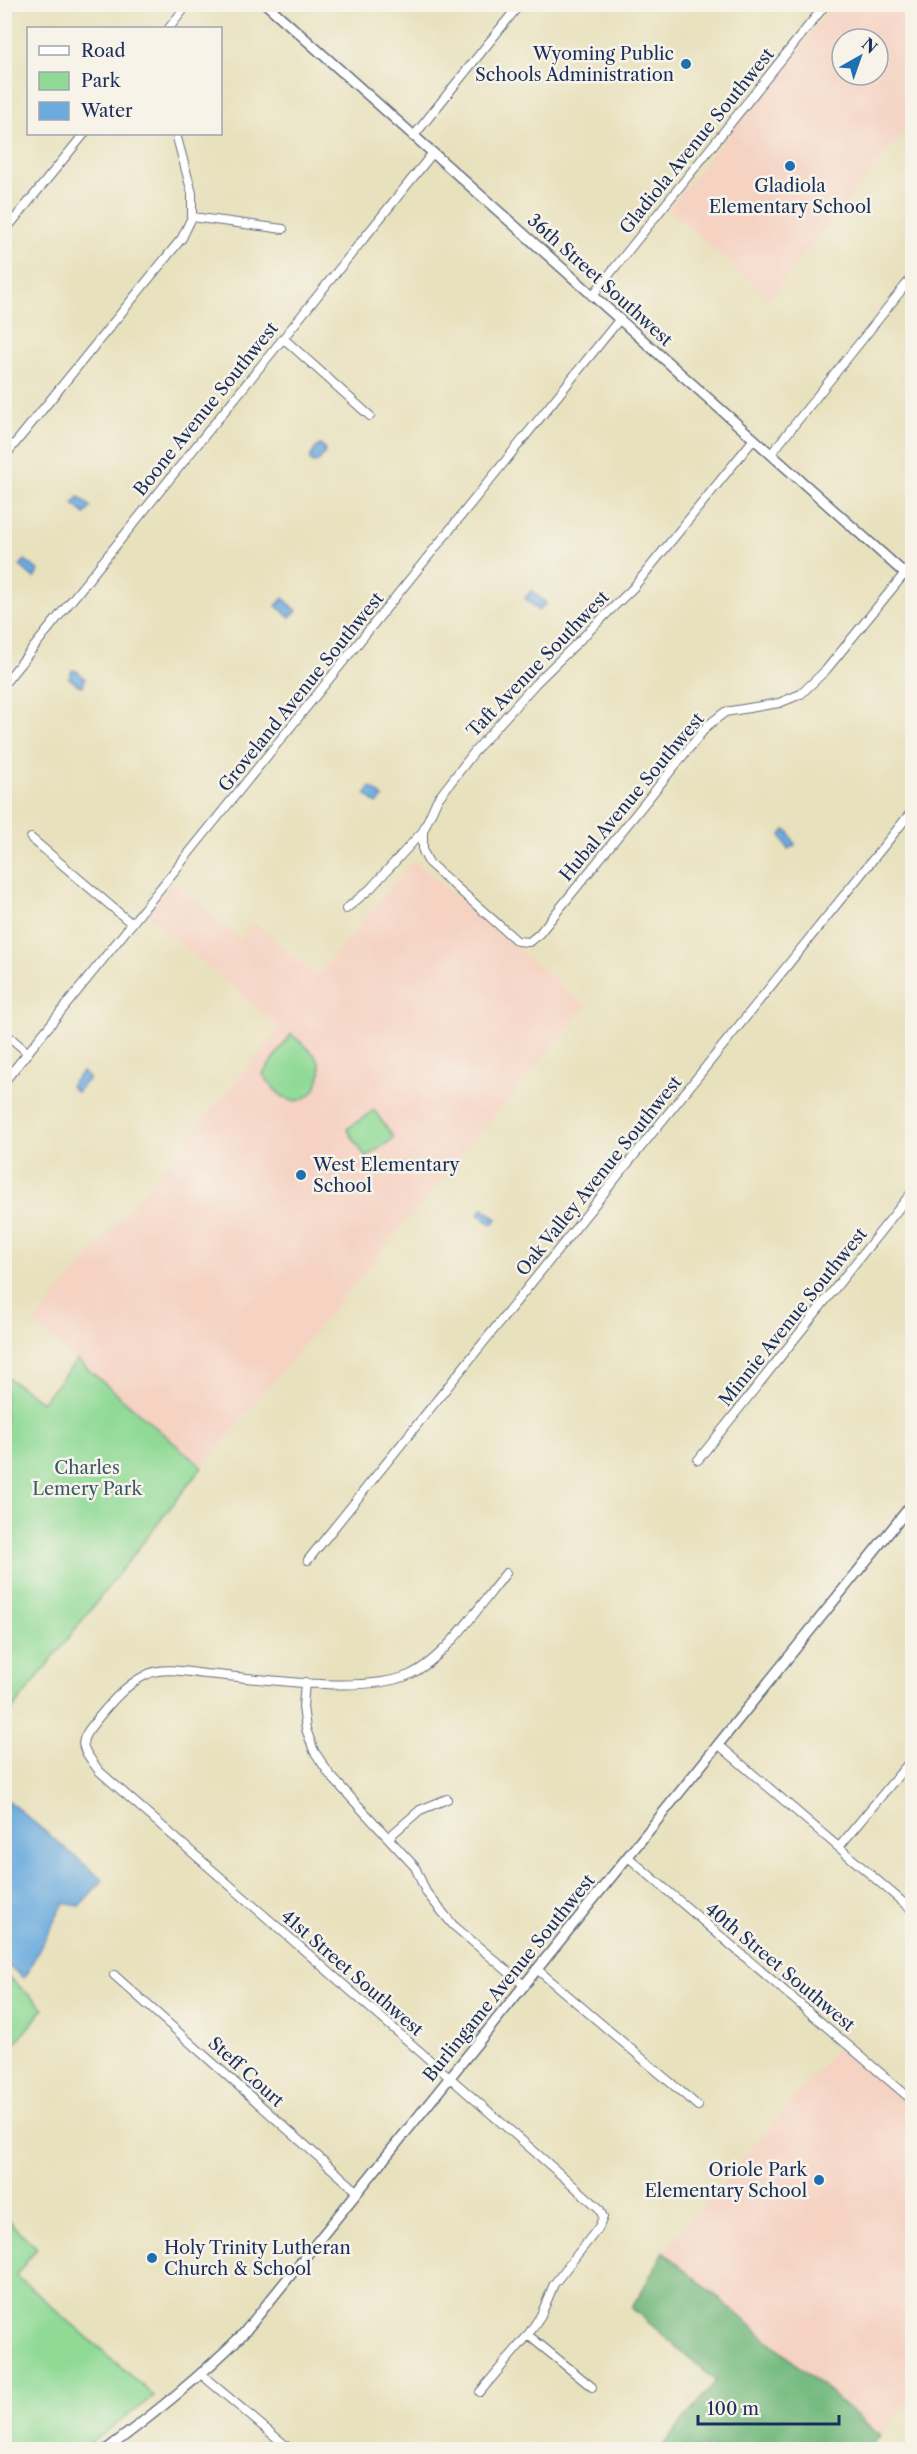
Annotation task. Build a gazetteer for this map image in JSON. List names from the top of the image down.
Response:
{
  "streets": {
    "street": [
      "Gladiola Avenue Southwest",
      "36th Street Southwest",
      "Boone Avenue Southwest",
      "Taft Avenue Southwest",
      "Groveland Avenue Southwest",
      "Hubal Avenue Southwest",
      "Oak Valley Avenue Southwest",
      "Minnie Avenue Southwest",
      "40th Street Southwest",
      "41st Street Southwest",
      "Burlingame Avenue Southwest",
      "Steff Court"
    ]
  },
  "crossings": [
    ["Gladiola Avenue Southwest", "36th Street Southwest"],
    ["36th Street Southwest", "Boone Avenue Southwest"],
    ["36th Street Southwest", "Taft Avenue Southwest"],
    ["36th Street Southwest", "Groveland Avenue Southwest"],
    ["36th Street Southwest", "Hubal Avenue Southwest"],
    ["Taft Avenue Southwest", "Hubal Avenue Southwest"],
    ["40th Street Southwest", "Burlingame Avenue Southwest"],
    ["41st Street Southwest", "Burlingame Avenue Southwest"],
    ["Burlingame Avenue Southwest", "Steff Court"]
  ],
  "parks": ["Charles Lemery Park"],
  "places": [
    "Wyoming Public Schools Administration",
    "Gladiola Elementary School",
    "West Elementary School",
    "Oriole Park Elementary School",
    "Holy Trinity Lutheran Church & School"
  ],
  "legend": ["Road", "Park", "Water"],
  "scale_bar": "100 m",
  "north": "top right"
}
